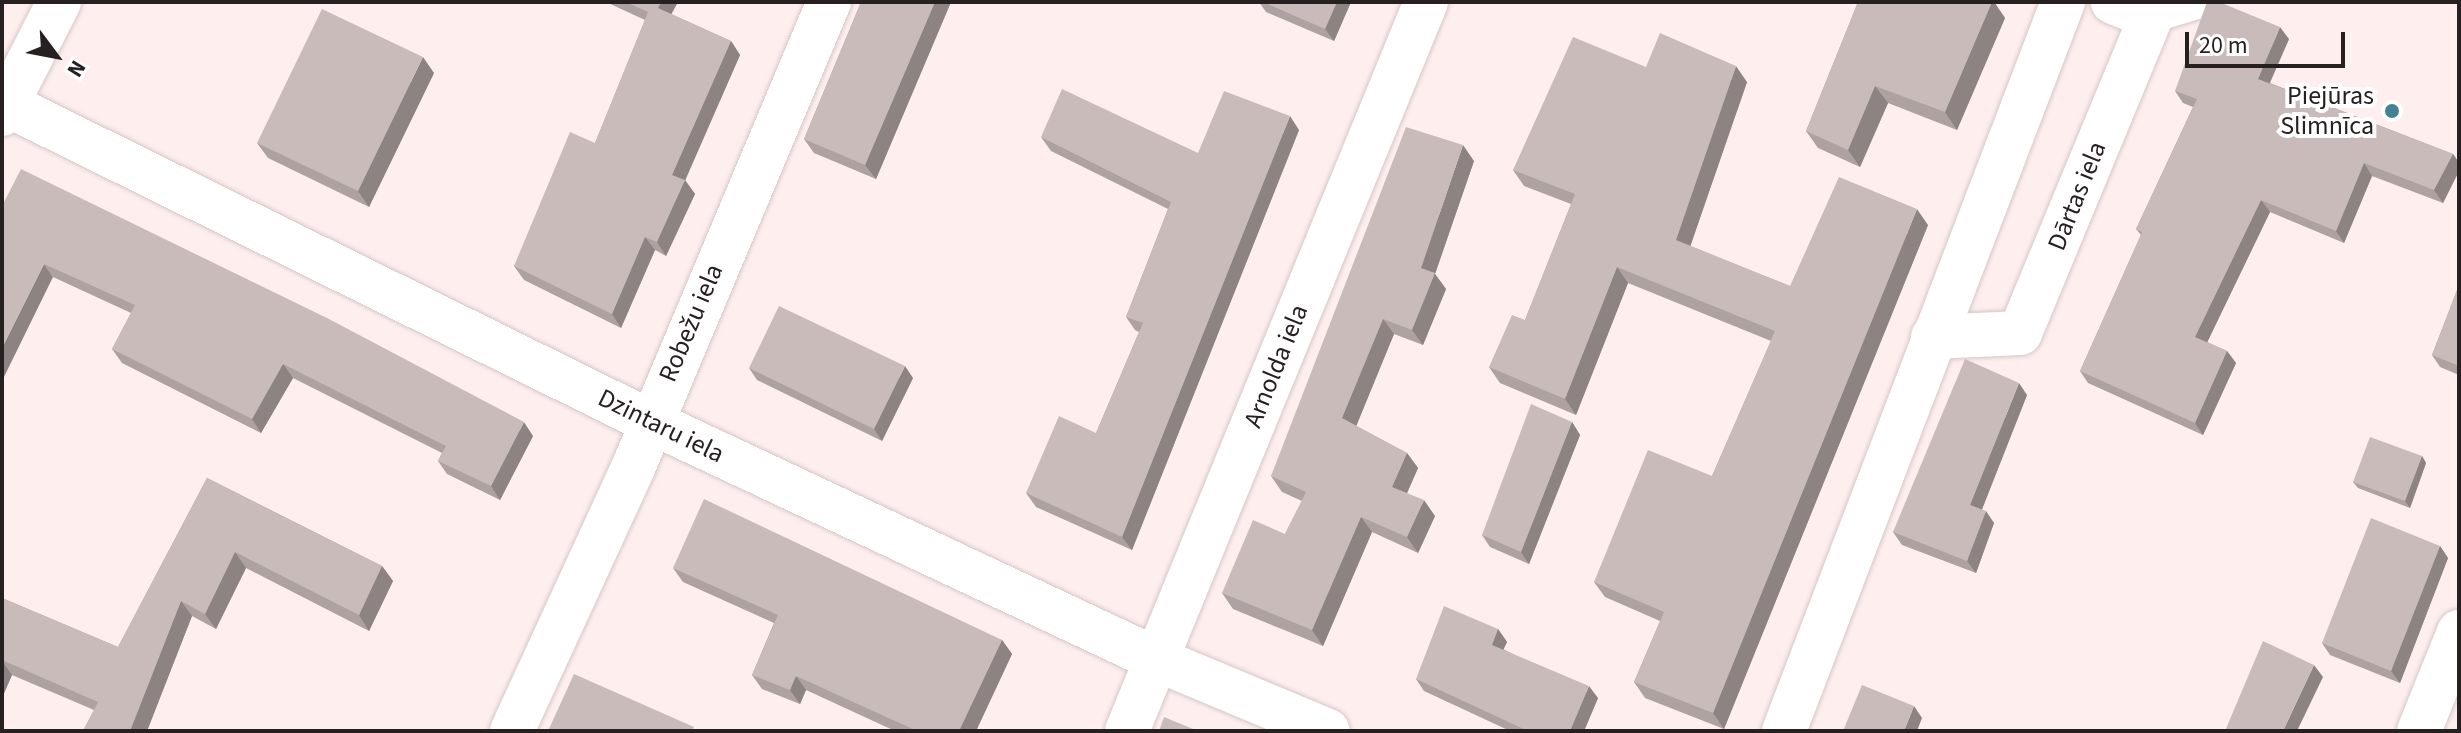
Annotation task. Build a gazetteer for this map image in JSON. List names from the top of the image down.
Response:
{
  "streets": {
    "street": [
      "Dārtas iela",
      "Robežu iela",
      "Arnolda iela",
      "Dzintaru iela"
    ]
  },
  "crossings": [
    ["Robežu iela", "Dzintaru iela"],
    ["Arnolda iela", "Dzintaru iela"]
  ],
  "places": ["Piejūras Slimnīca"],
  "scale_bar": "20 m",
  "north": "bottom right"
}
